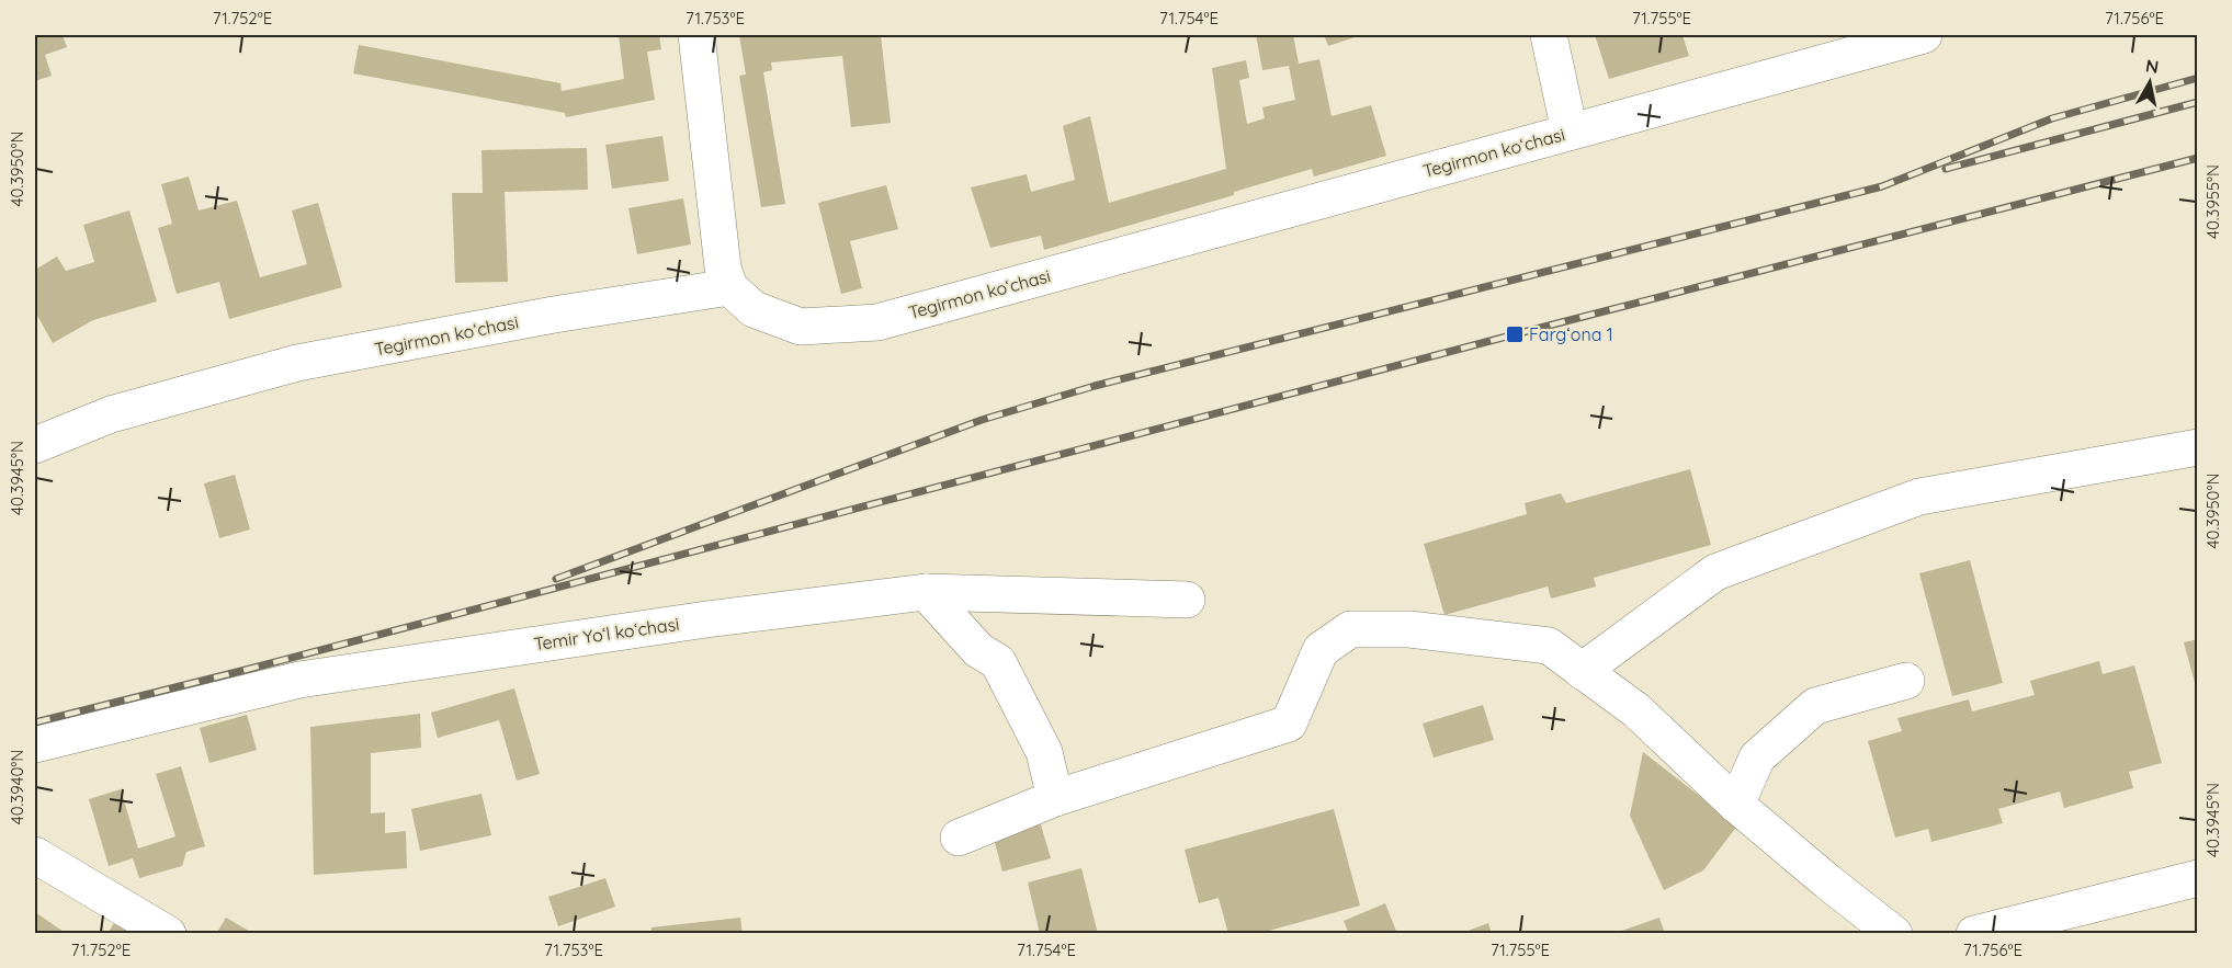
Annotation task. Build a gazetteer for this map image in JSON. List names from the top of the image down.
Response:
{
  "streets": {
    "street": ["Tegirmon koʻchasi", "Temir Yoʻl koʻchasi"]
  },
  "places": {
    "transit": ["Farg‘ona 1"]
  },
  "north": "top",
  "coordinates": [
    "71.752°E",
    "71.753°E",
    "71.754°E",
    "71.755°E",
    "71.756°E",
    "40.3950°N",
    "40.3955°N",
    "40.3945°N",
    "40.3940°N"
  ]
}
